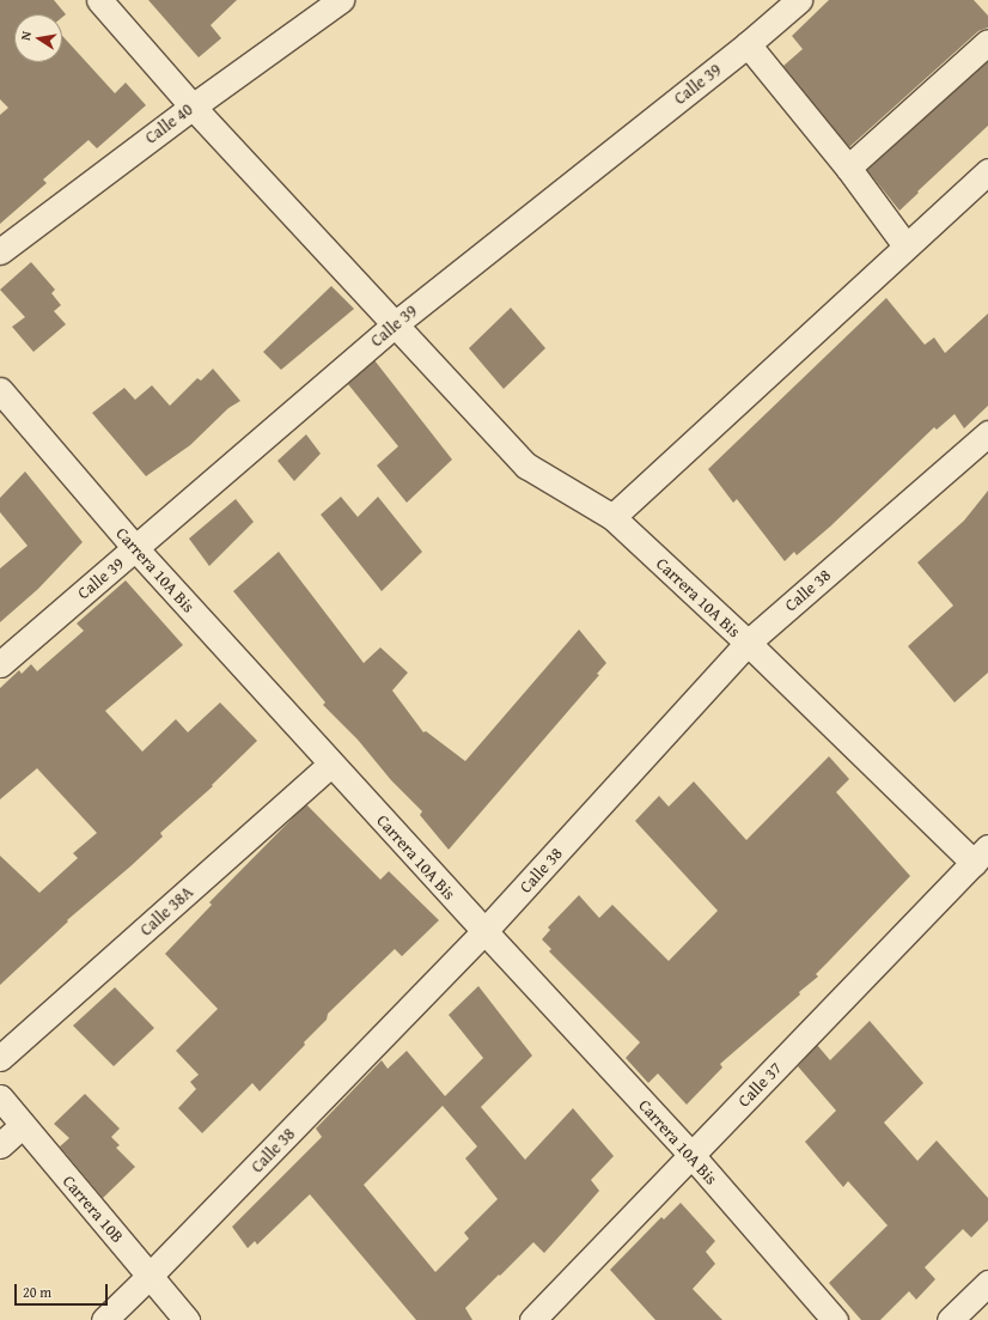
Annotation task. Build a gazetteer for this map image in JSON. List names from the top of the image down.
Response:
{
  "streets": {
    "street": [
      "Calle 39",
      "Calle 40",
      "Carrera 10A Bis",
      "Calle 38",
      "Calle 38A",
      "Calle 37",
      "Carrera 10B"
    ]
  },
  "crossings": [
    ["Calle 39", "Carrera 10A Bis"],
    ["Calle 40", "Carrera 10A Bis"],
    ["Carrera 10A Bis", "Calle 38"],
    ["Carrera 10A Bis", "Calle 38A"],
    ["Carrera 10A Bis", "Calle 37"],
    ["Calle 38", "Carrera 10B"]
  ],
  "scale_bar": "20 m",
  "north": "left"
}
